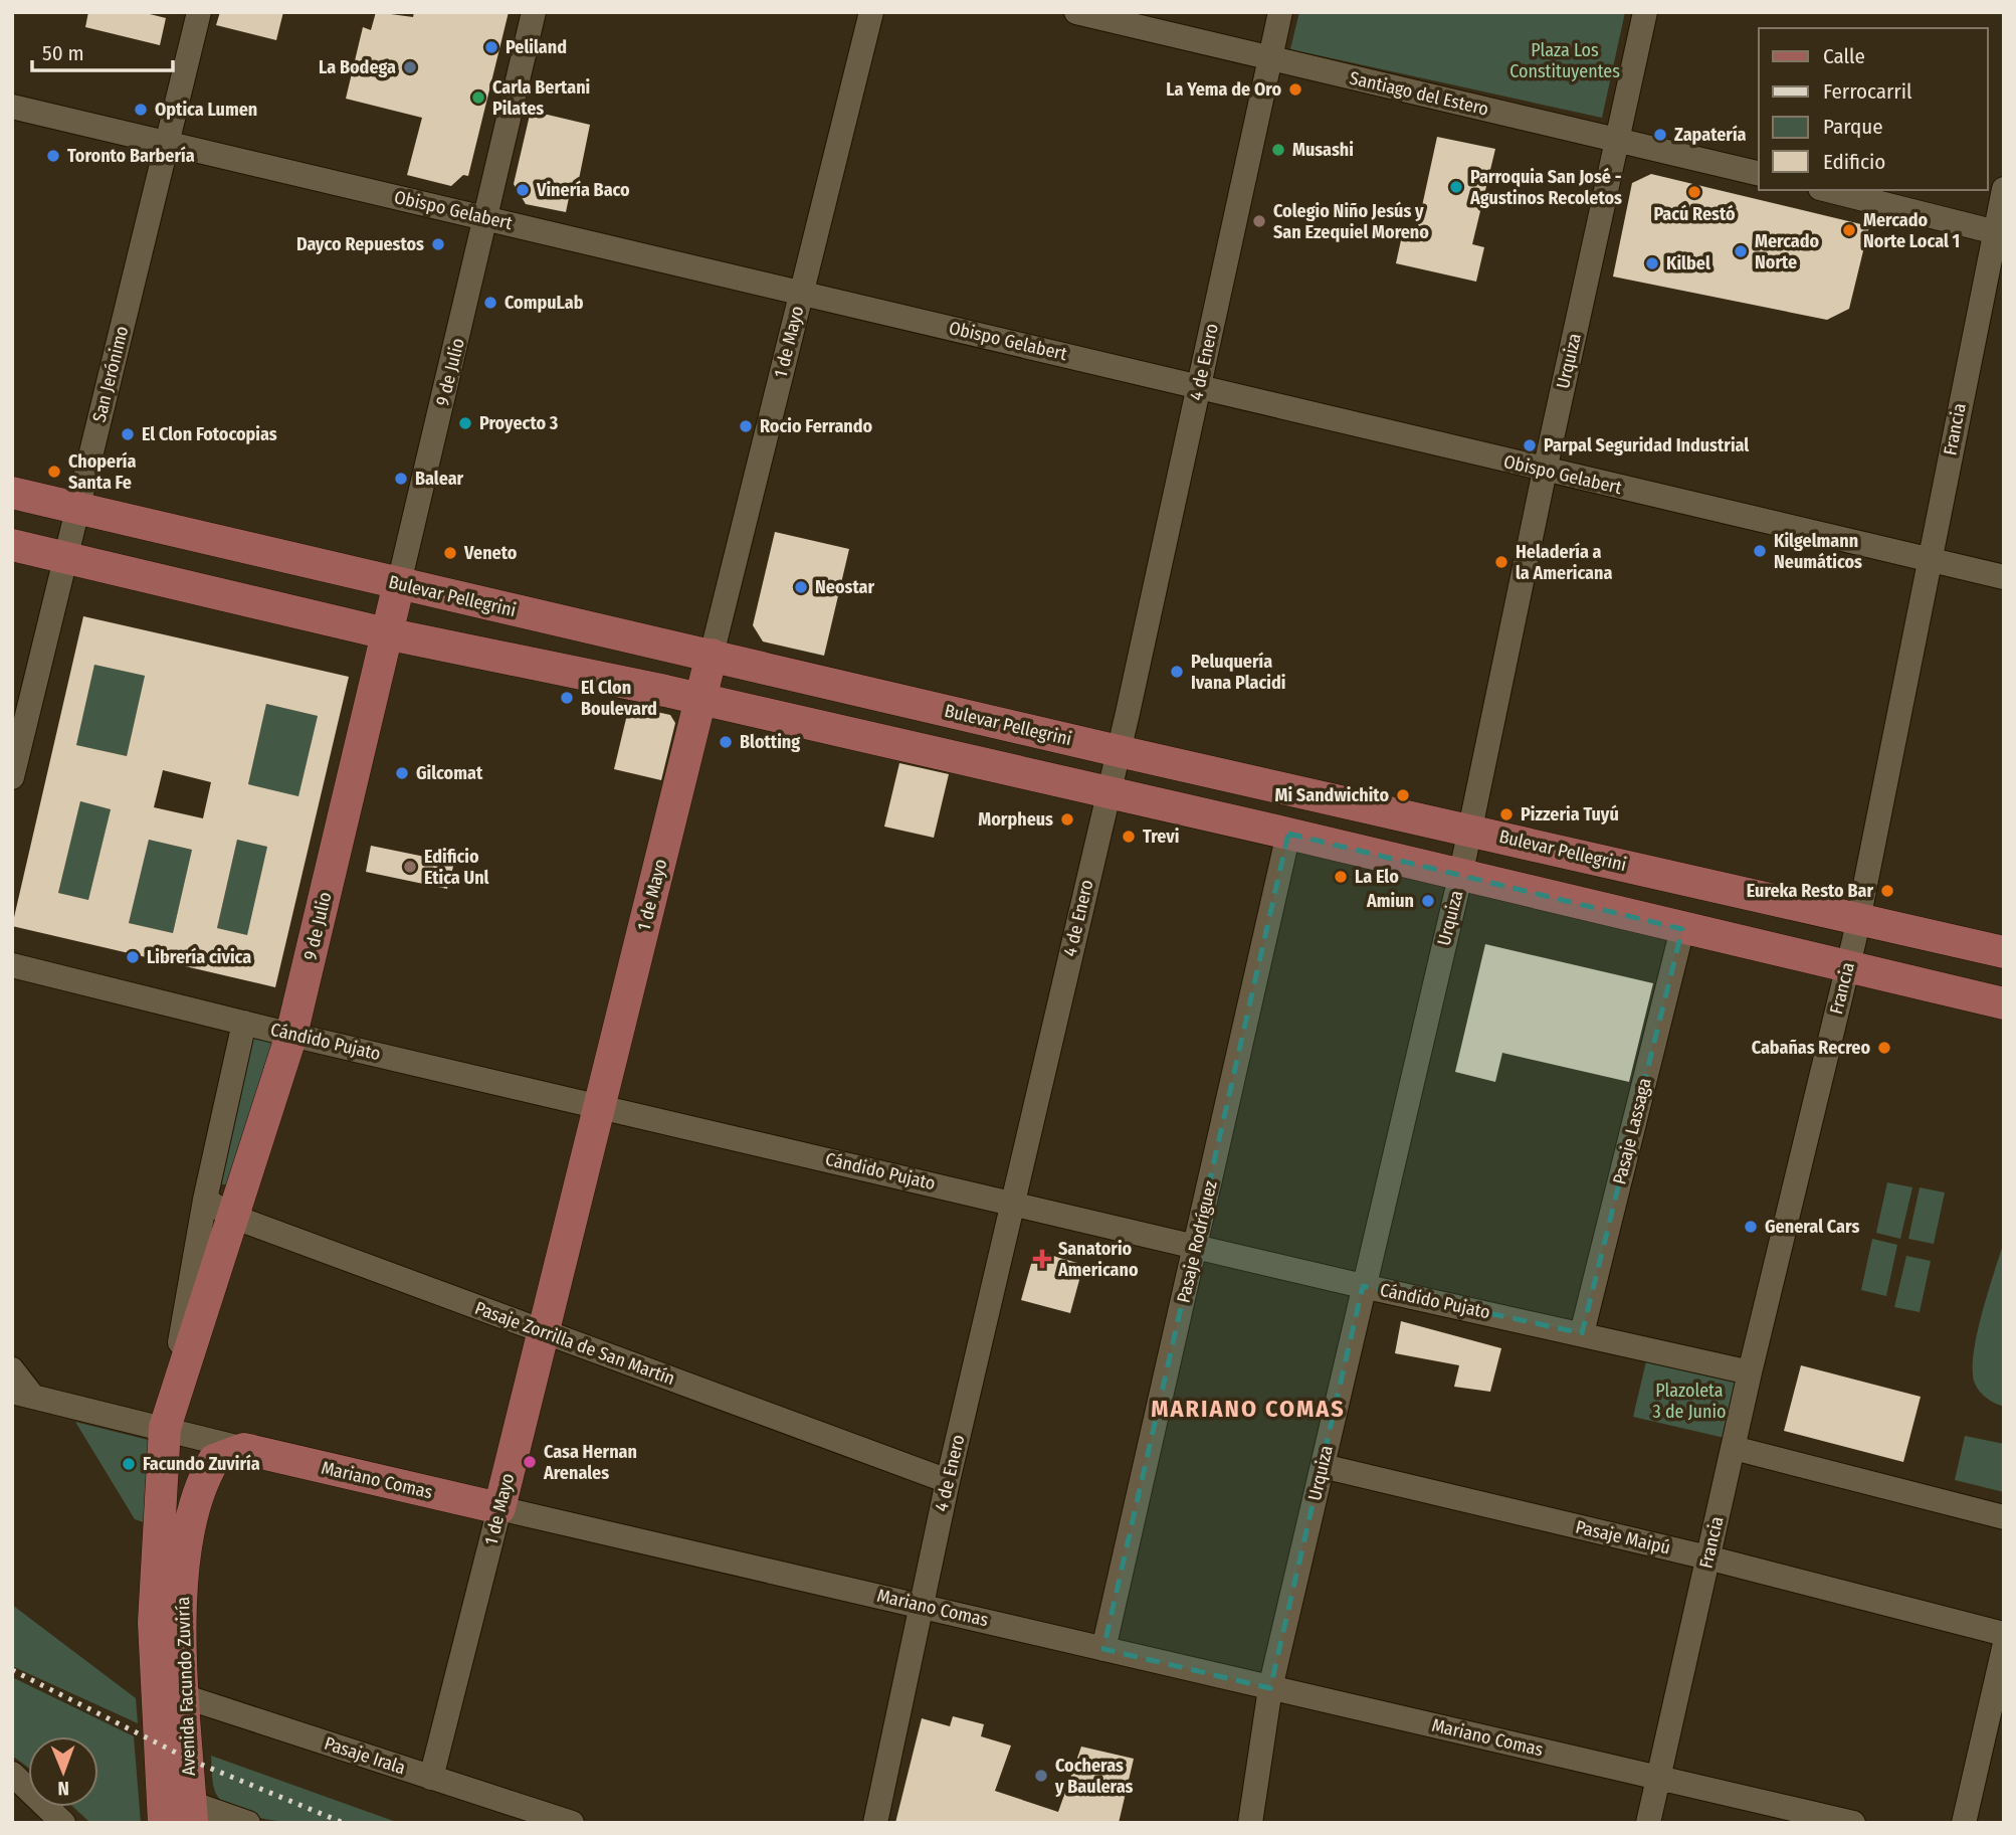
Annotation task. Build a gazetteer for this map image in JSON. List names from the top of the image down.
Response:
{
  "streets": {
    "main road": [
      "1 de Mayo",
      "9 de Julio",
      "Bulevar Pellegrini",
      "Mariano Comas",
      "Avenida Facundo Zuviría"
    ],
    "street": [
      "Santiago del Estero",
      "Obispo Gelabert",
      "Urquiza",
      "4 de Enero",
      "San Jerónimo",
      "Francia",
      "Cándido Pujato",
      "Pasaje Lassaga",
      "Pasaje Rodríguez",
      "Pasaje Zorrilla de San Martín",
      "Pasaje Maipú",
      "Pasaje Irala"
    ]
  },
  "crossings": [
    ["Santiago del Estero", "Urquiza"],
    ["Santiago del Estero", "4 de Enero"],
    ["Obispo Gelabert", "1 de Mayo"],
    ["Obispo Gelabert", "Urquiza"],
    ["Obispo Gelabert", "4 de Enero"],
    ["Obispo Gelabert", "9 de Julio"],
    ["Obispo Gelabert", "San Jerónimo"],
    ["Obispo Gelabert", "Francia"],
    ["1 de Mayo", "Bulevar Pellegrini"],
    ["1 de Mayo", "Cándido Pujato"],
    ["1 de Mayo", "Pasaje Zorrilla de San Martín"],
    ["1 de Mayo", "Mariano Comas"],
    ["1 de Mayo", "Pasaje Irala"],
    ["Urquiza", "Bulevar Pellegrini"],
    ["Urquiza", "Cándido Pujato"],
    ["Urquiza", "Mariano Comas"],
    ["Urquiza", "Pasaje Maipú"],
    ["4 de Enero", "Bulevar Pellegrini"],
    ["4 de Enero", "Cándido Pujato"],
    ["4 de Enero", "Pasaje Zorrilla de San Martín"],
    ["4 de Enero", "Mariano Comas"],
    ["9 de Julio", "Bulevar Pellegrini"],
    ["9 de Julio", "Cándido Pujato"],
    ["9 de Julio", "Pasaje Zorrilla de San Martín"],
    ["9 de Julio", "Mariano Comas"],
    ["9 de Julio", "Avenida Facundo Zuviría"],
    ["San Jerónimo", "Bulevar Pellegrini"],
    ["Francia", "Bulevar Pellegrini"],
    ["Francia", "Cándido Pujato"],
    ["Francia", "Mariano Comas"],
    ["Francia", "Pasaje Maipú"],
    ["Cándido Pujato", "Pasaje Lassaga"],
    ["Cándido Pujato", "Pasaje Rodríguez"],
    ["Pasaje Rodríguez", "Mariano Comas"],
    ["Mariano Comas", "Avenida Facundo Zuviría"],
    ["Avenida Facundo Zuviría", "Pasaje Irala"]
  ],
  "districts": ["MARIANO COMAS"],
  "parks": ["Plaza Los Constituyentes", "Plazoleta 3 de Junio"],
  "places": {
    "other": [
      "Peliland",
      "La Bodega",
      "La Yema de Oro",
      "Carla Bertani Pilates",
      "Optica Lumen",
      "Zapatería",
      "Musashi",
      "Toronto Barbería",
      "Parroquia San José - Agustinos Recoletos",
      "Vinería Baco",
      "Pacú Restó",
      "Colegio Niño Jesús y San Ezequiel Moreno",
      "Mercado Norte Local 1",
      "Dayco Repuestos",
      "Mercado Norte",
      "Kilbel",
      "CompuLab",
      "Proyecto 3",
      "Rocio Ferrando",
      "El Clon Fotocopias",
      "Parpal Seguridad Industrial",
      "Chopería Santa Fe",
      "Balear",
      "Kilgelmann Neumáticos",
      "Veneto",
      "Heladería a la Americana",
      "Neostar",
      "Peluquería Ivana Placidi",
      "El Clon Boulevard",
      "Blotting",
      "Gilcomat",
      "Mi Sandwichito",
      "Pizzeria Tuyú",
      "Morpheus",
      "Trevi",
      "Edificio Etica Unl",
      "La Elo",
      "Eureka Resto Bar",
      "Amiun",
      "Librería civica",
      "Cabañas Recreo",
      "General Cars",
      "Casa Hernan Arenales",
      "Facundo Zuviría",
      "Cocheras y Bauleras"
    ],
    "health": ["Sanatorio Americano"]
  },
  "legend": [
    "Calle",
    "Ferrocarril",
    "Parque",
    "Edificio"
  ],
  "scale_bar": "50 m",
  "north": "bottom"
}
